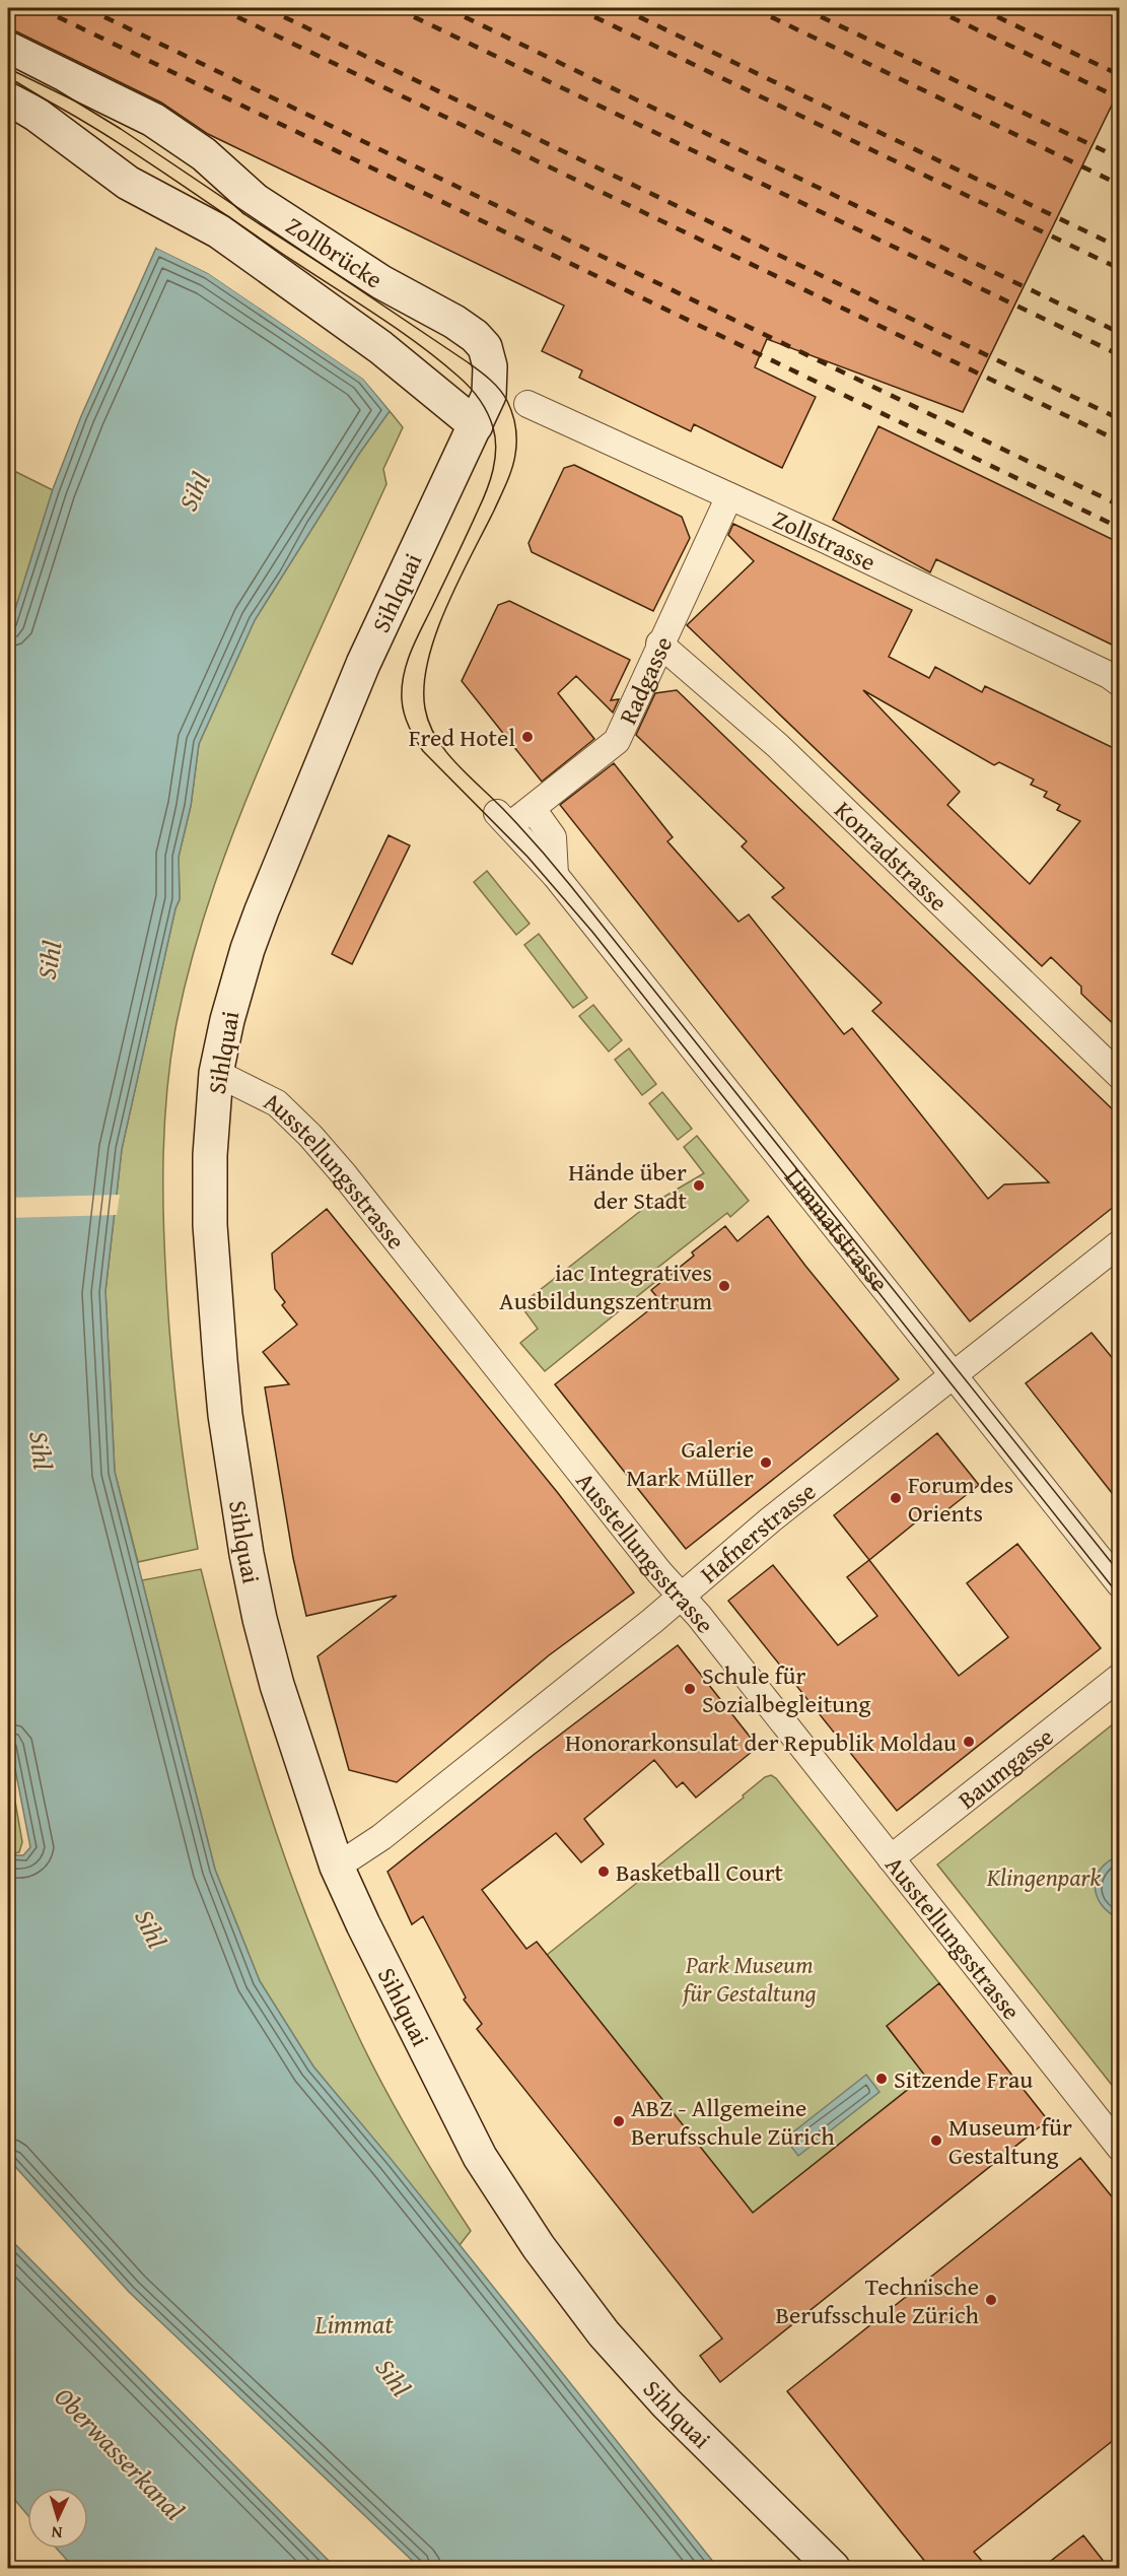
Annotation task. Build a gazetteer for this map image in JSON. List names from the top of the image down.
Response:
{
  "streets": {
    "street": [
      "Zollbrücke",
      "Zollstrasse",
      "Sihlquai",
      "Radgasse",
      "Konradstrasse",
      "Ausstellungsstrasse",
      "Limmatstrasse",
      "Hafnerstrasse",
      "Baumgasse"
    ]
  },
  "crossings": [
    ["Zollbrücke", "Sihlquai"],
    ["Zollstrasse", "Radgasse"],
    ["Sihlquai", "Ausstellungsstrasse"],
    ["Sihlquai", "Hafnerstrasse"],
    ["Radgasse", "Konradstrasse"],
    ["Radgasse", "Limmatstrasse"],
    ["Ausstellungsstrasse", "Hafnerstrasse"],
    ["Ausstellungsstrasse", "Baumgasse"],
    ["Limmatstrasse", "Hafnerstrasse"]
  ],
  "water": ["Sihl", "Limmat", "Oberwasserkanal"],
  "parks": ["Klingenpark", "Park Museum für Gestaltung"],
  "places": [
    "Fred Hotel",
    "Hände über der Stadt",
    "iac Integratives Ausbildungszentrum",
    "Galerie Mark Müller",
    "Forum des Orients",
    "Schule für Sozialbegleitung",
    "Honorarkonsulat der Republik Moldau",
    "Basketball Court",
    "Sitzende Frau",
    "ABZ - Allgemeine Berufsschule Zürich",
    "Museum für Gestaltung",
    "Technische Berufsschule Zürich"
  ],
  "north": "bottom"
}
